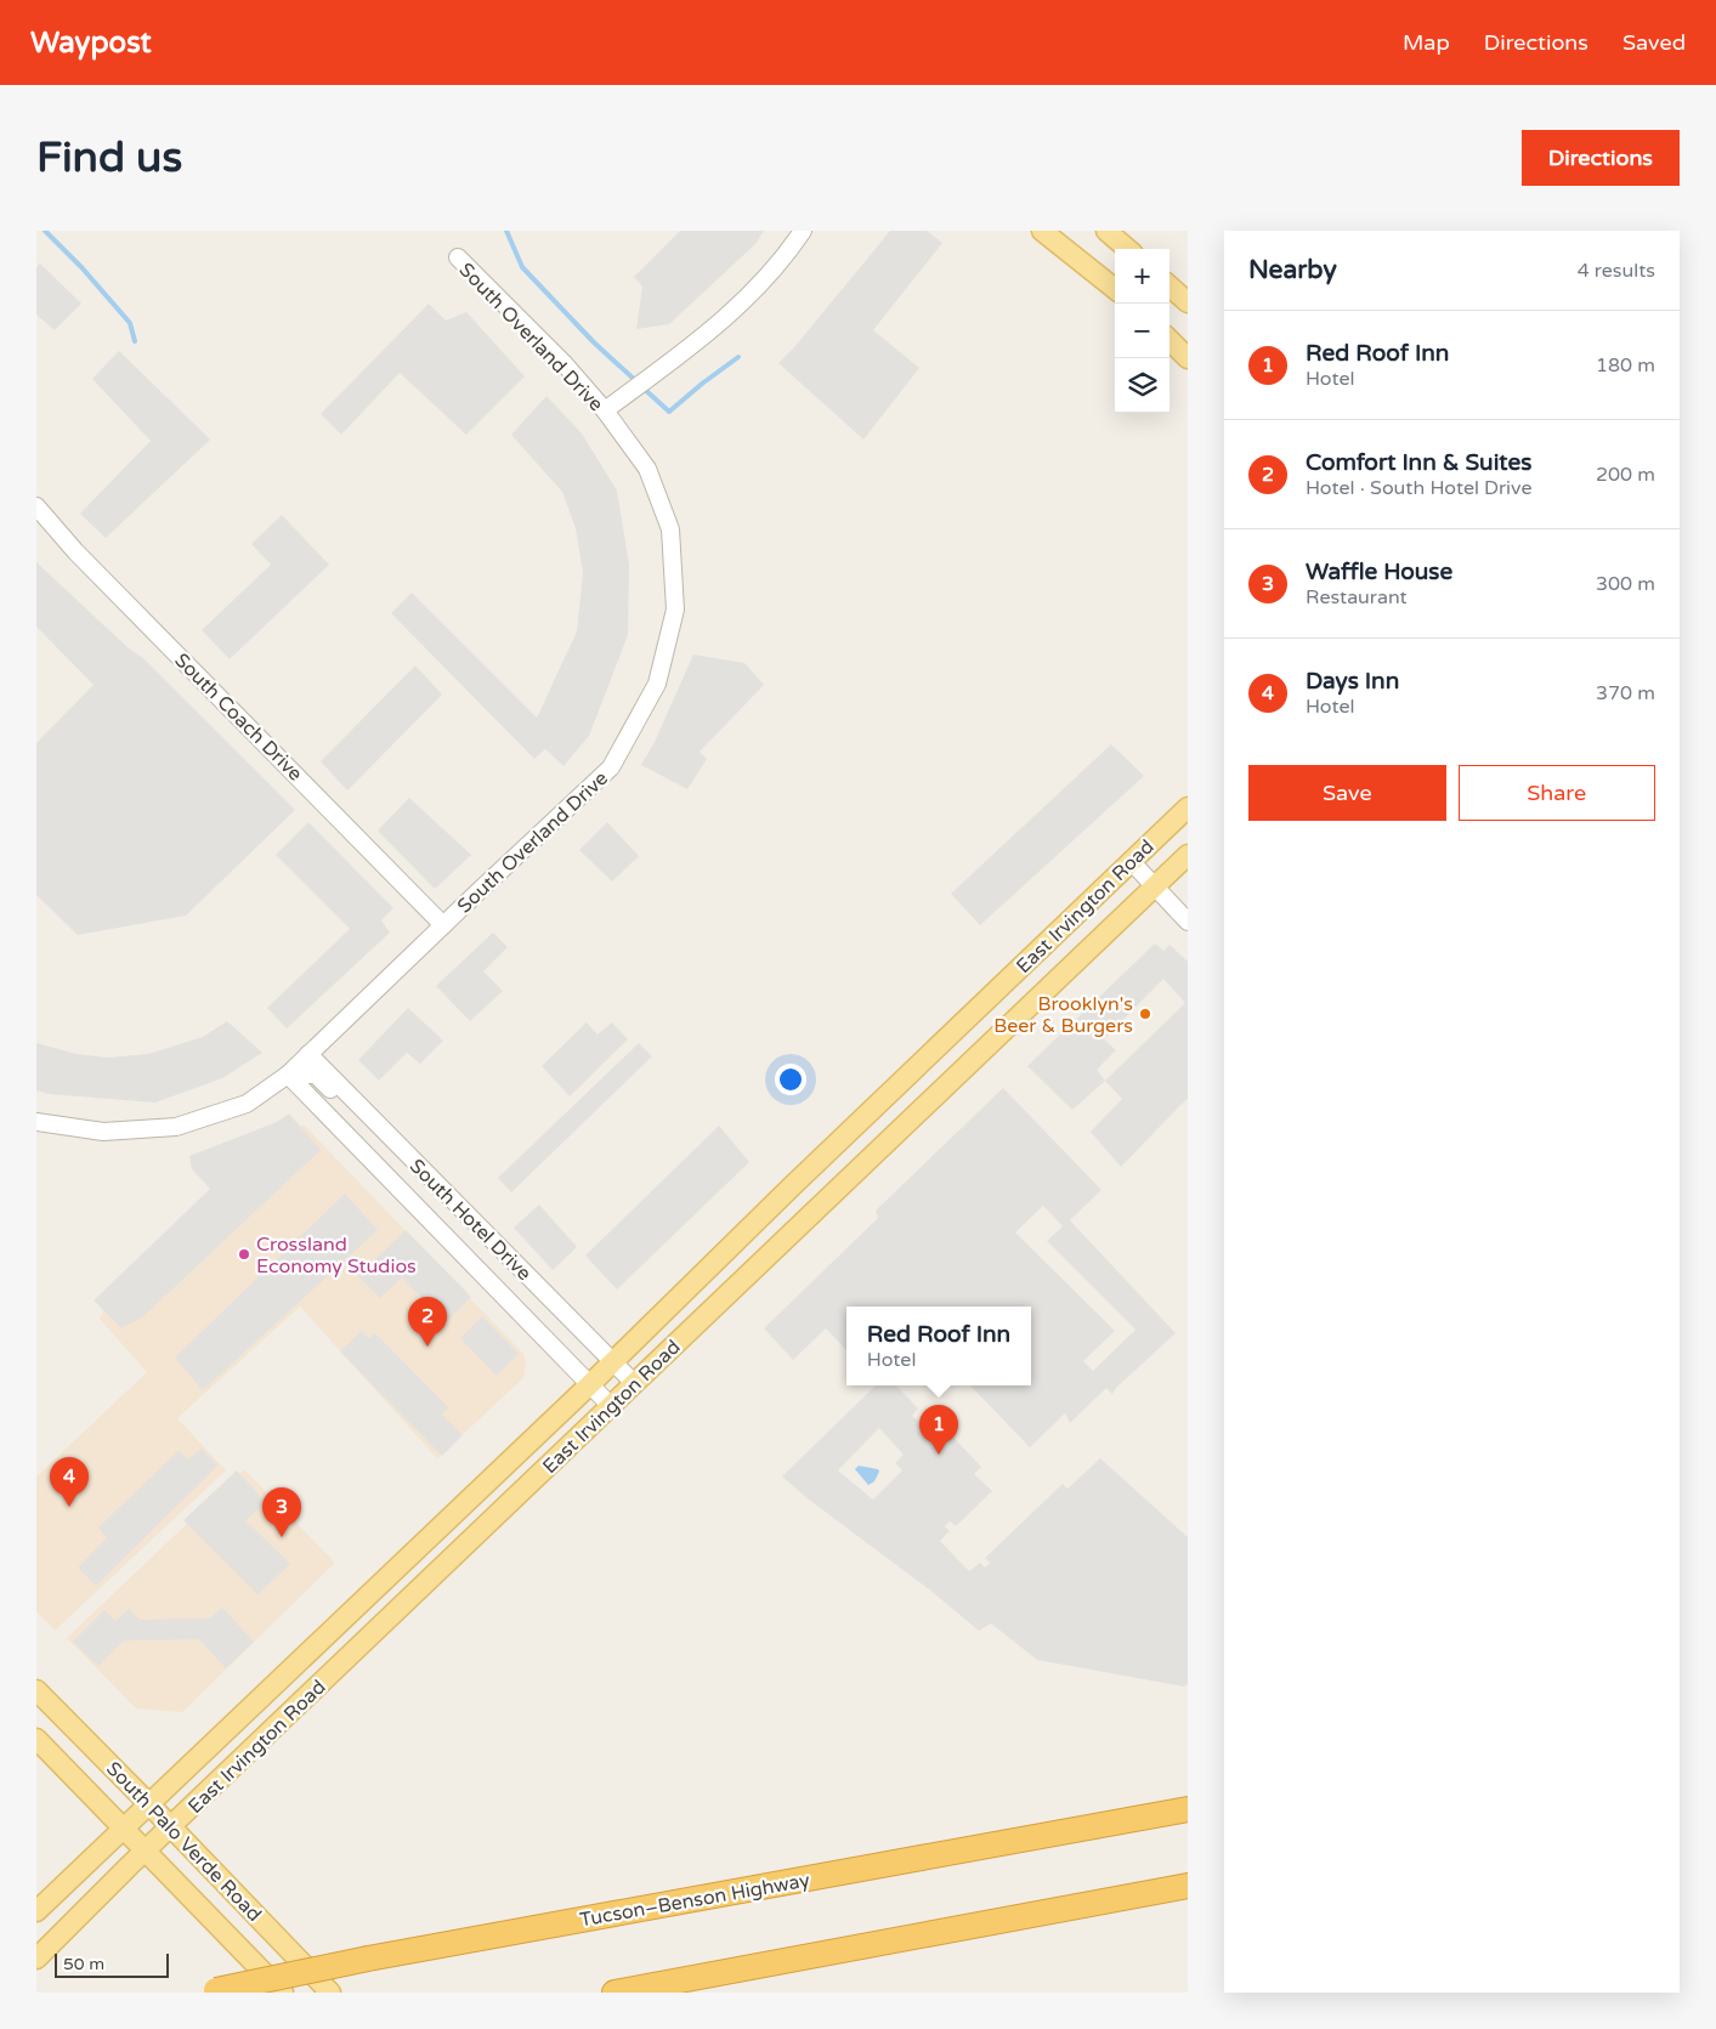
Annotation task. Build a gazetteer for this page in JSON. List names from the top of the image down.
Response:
{
  "streets": {
    "highway": ["Tucson–Benson Highway"],
    "main road": ["East Irvington Road", "South Palo Verde Road"],
    "street": ["South Overland Drive", "South Coach Drive", "South Hotel Drive"]
  },
  "crossings": [
    ["South Overland Drive", "South Coach Drive"],
    ["South Overland Drive", "South Hotel Drive"],
    ["East Irvington Road", "South Hotel Drive"],
    ["East Irvington Road", "South Palo Verde Road"]
  ],
  "places": ["Brooklyn's Beer & Burgers", "Crossland Economy Studios"],
  "scale_bar": "50 m",
  "page": {
    "header": "Waypost",
    "nav": ["Map", "Directions", "Saved"],
    "buttons": [
      "Directions",
      ["Save", "Share"]
    ],
    "title": "Find us",
    "heading": ["Nearby", "4 results"],
    "map_buttons": ["+", "−"],
    "list": [
      {
        "mark": "1",
        "name": "Red Roof Inn",
        "note": "Hotel",
        "value": "180 m"
      },
      {
        "mark": "2",
        "name": "Comfort Inn & Suites",
        "note": "Hotel · South Hotel Drive",
        "value": "200 m"
      },
      {
        "mark": "3",
        "name": "Waffle House",
        "note": "Restaurant",
        "value": "300 m"
      },
      {
        "mark": "4",
        "name": "Days Inn",
        "note": "Hotel",
        "value": "370 m"
      }
    ],
    "pins": [
      "2",
      "1",
      "4",
      "3"
    ],
    "popup": ["Red Roof Inn", "Hotel"],
    "scale": "50 m"
  }
}
